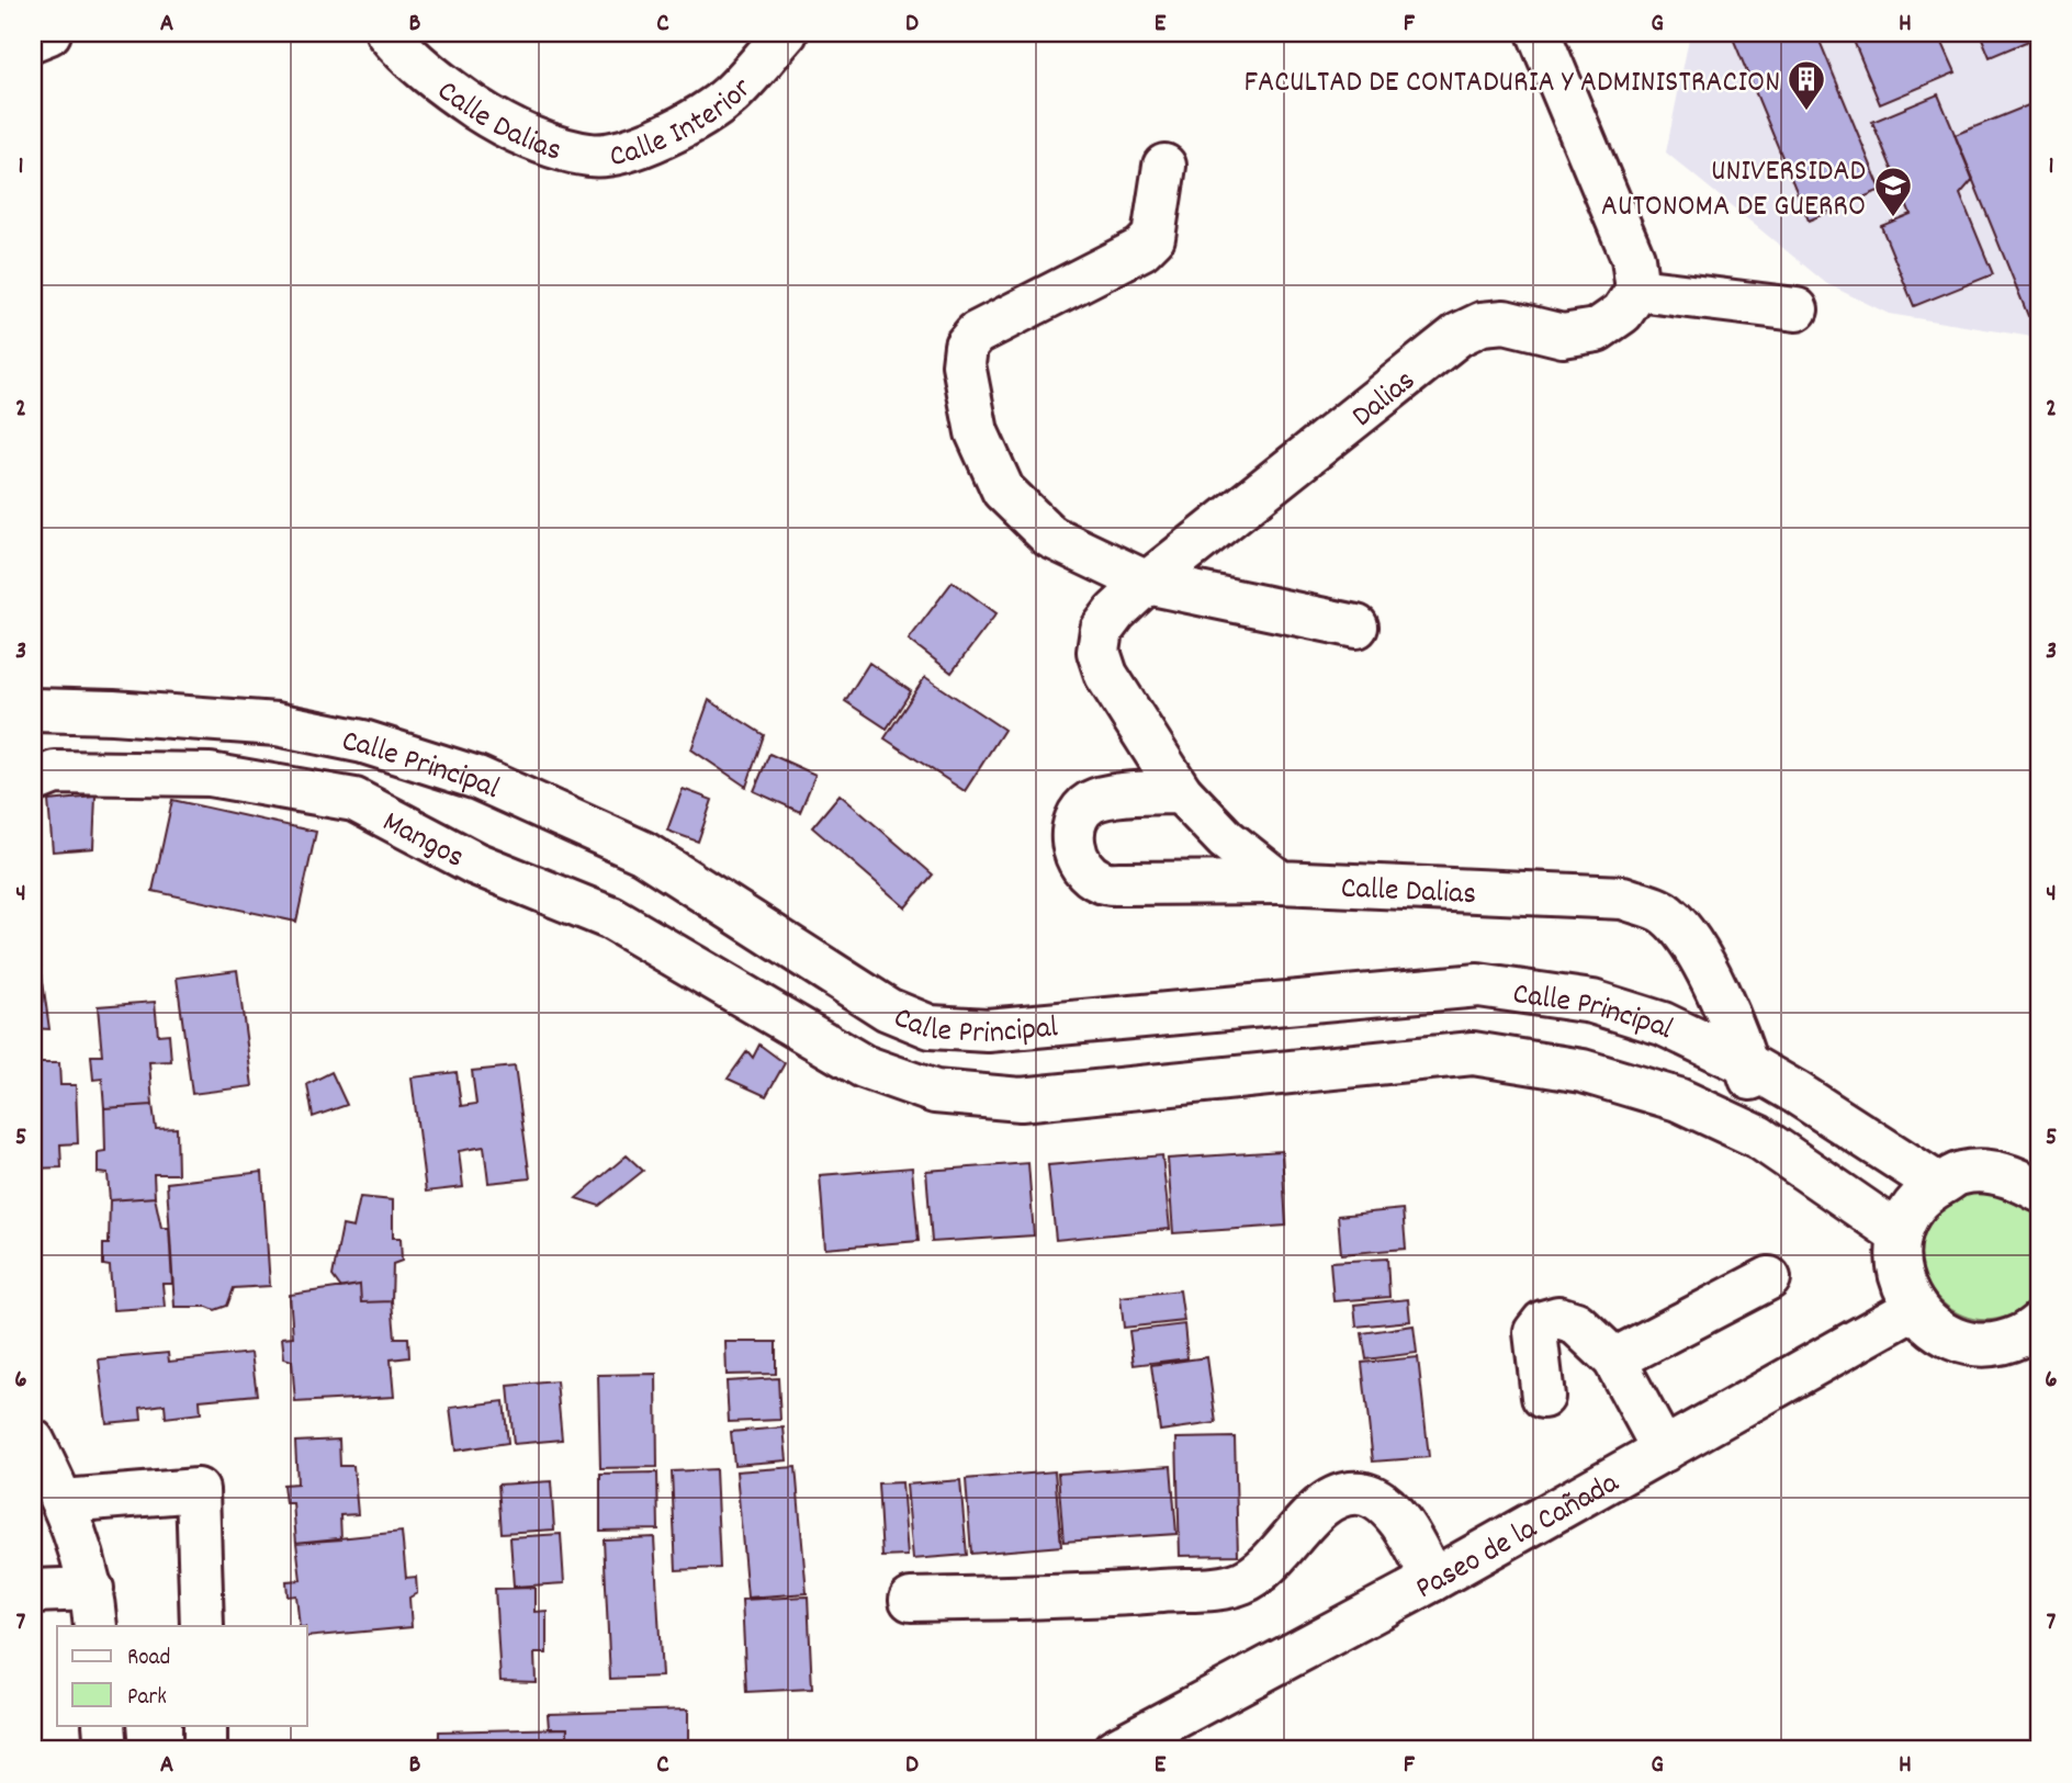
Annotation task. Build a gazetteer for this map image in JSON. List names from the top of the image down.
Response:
{
  "streets": {
    "street": [
      "Calle Interior",
      "Calle Dalias",
      "Dalias",
      "Calle Principal",
      "Mangos",
      "Paseo de la Cañada"
    ]
  },
  "crossings": [
    ["Calle Interior", "Calle Dalias"],
    ["Calle Dalias", "Calle Principal"],
    ["Calle Principal", "Mangos"]
  ],
  "places": {
    "building": ["FACULTAD DE CONTADURIA Y ADMINISTRACION"],
    "school or university": ["UNIVERSIDAD AUTONOMA DE GUERRO"]
  },
  "legend": ["Road", "Park"],
  "grid": {
    "columns": [
      "A",
      "B",
      "C",
      "D",
      "E",
      "F",
      "G",
      "H"
    ],
    "rows": [
      "1",
      "2",
      "3",
      "4",
      "5",
      "6",
      "7"
    ]
  }
}
